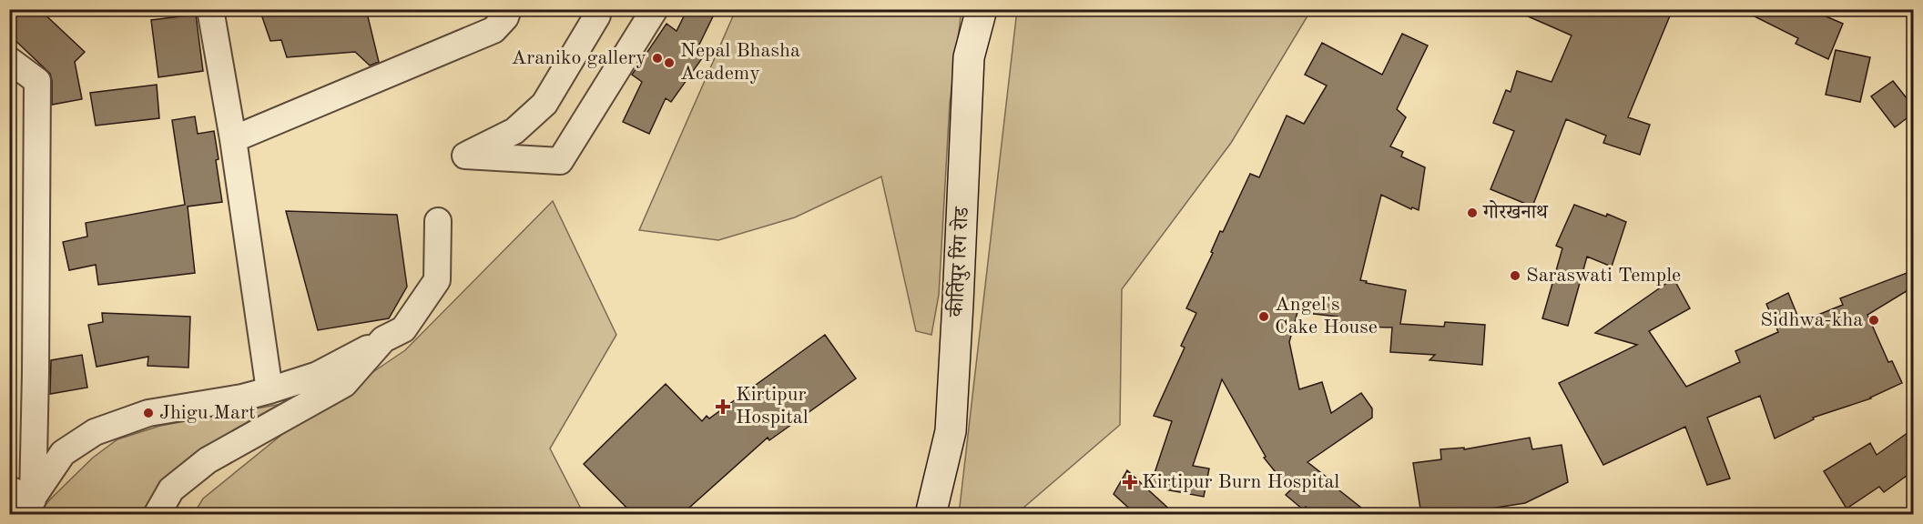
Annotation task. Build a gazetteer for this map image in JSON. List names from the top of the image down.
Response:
{
  "streets": {
    "street": ["कीर्तिपुर रिंग रोड"]
  },
  "places": {
    "other": [
      "Araniko gallery",
      "Nepal Bhasha Academy",
      "गोरखनाथ",
      "Saraswati Temple",
      "Angel's Cake House",
      "Sidhwa-kha",
      "Jhigu Mart"
    ],
    "health": ["Kirtipur Hospital", "Kirtipur Burn Hospital"]
  }
}
